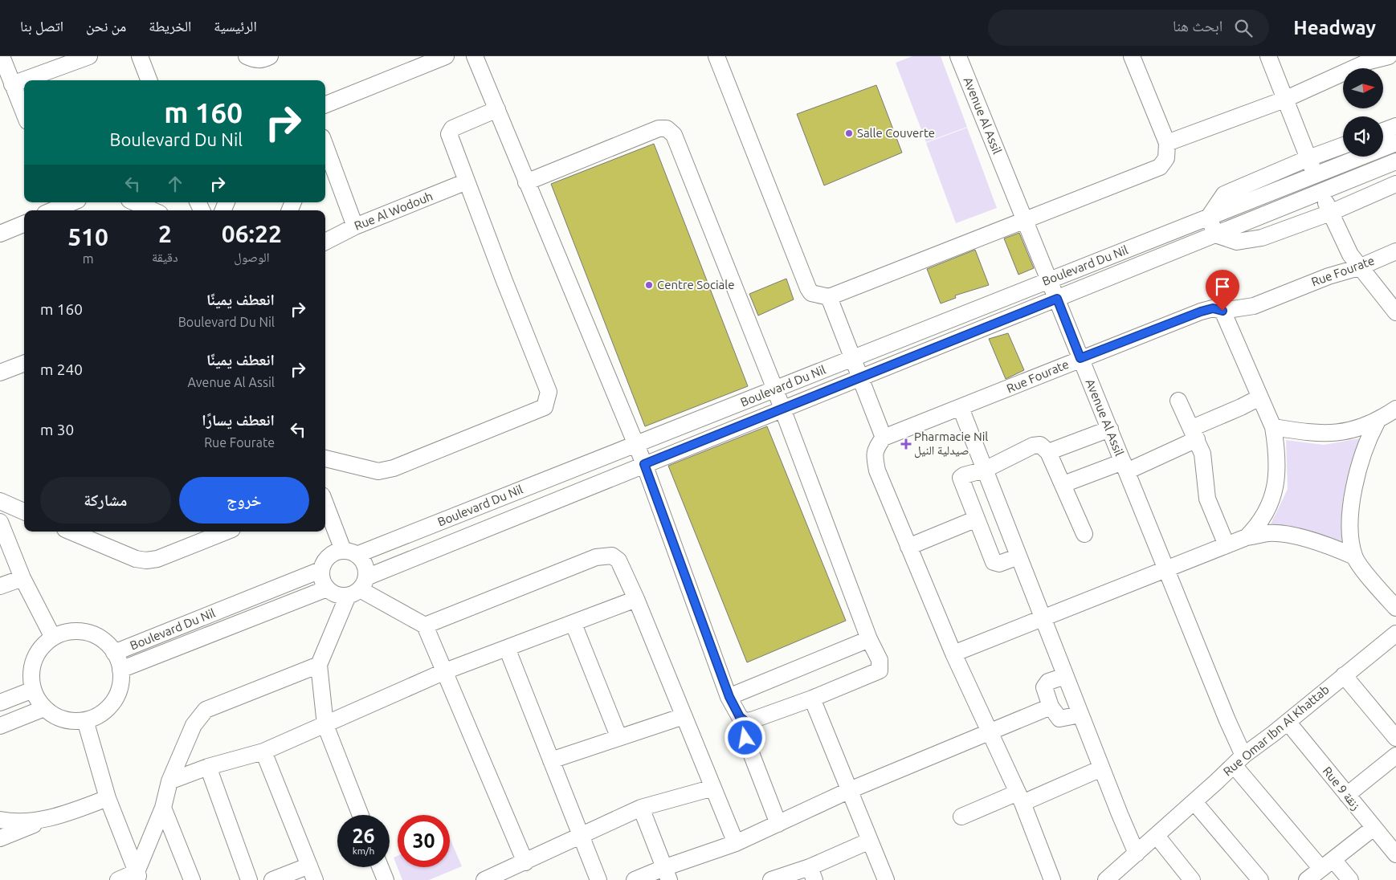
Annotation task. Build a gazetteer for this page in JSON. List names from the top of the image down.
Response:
{
  "streets": {
    "street": [
      "Avenue Al Assil",
      "Rue Al Wodouh",
      "Boulevard Du Nil",
      "Rue Fourate",
      "Rue Omar Ibn Al Khattab",
      "Rue 9 زنقة"
    ]
  },
  "crossings": [
    ["Avenue Al Assil", "Boulevard Du Nil"],
    ["Avenue Al Assil", "Rue Fourate"],
    ["Avenue Al Assil", "Rue Omar Ibn Al Khattab"],
    ["Rue Omar Ibn Al Khattab", "Rue 9 زنقة"]
  ],
  "places": {
    "other": ["Salle Couverte", "Centre Sociale"],
    "health": ["Pharmacie Nil صيدلية النيل"]
  },
  "north": "right",
  "page": {
    "header": "Headway",
    "search": "ابحث هنا",
    "nav": [
      "الرئيسية",
      "الخريطة",
      "من نحن",
      "اتصل بنا"
    ],
    "turn": ["160 m", "Boulevard Du Nil"],
    "eta": [
      "06:22",
      "الوصول",
      "2",
      "دقيقة",
      "510",
      "m"
    ],
    "list": [
      {
        "name": "انعطف يمينًا",
        "note": "Boulevard Du Nil",
        "value": "160 m"
      },
      {
        "name": "انعطف يمينًا",
        "note": "Avenue Al Assil",
        "value": "240 m"
      },
      {
        "name": "انعطف يسارًا",
        "note": "Rue Fourate",
        "value": "30 m"
      }
    ],
    "buttons": ["خروج", "مشاركة"],
    "speed": "26 km/h",
    "limit": "30"
  }
}
